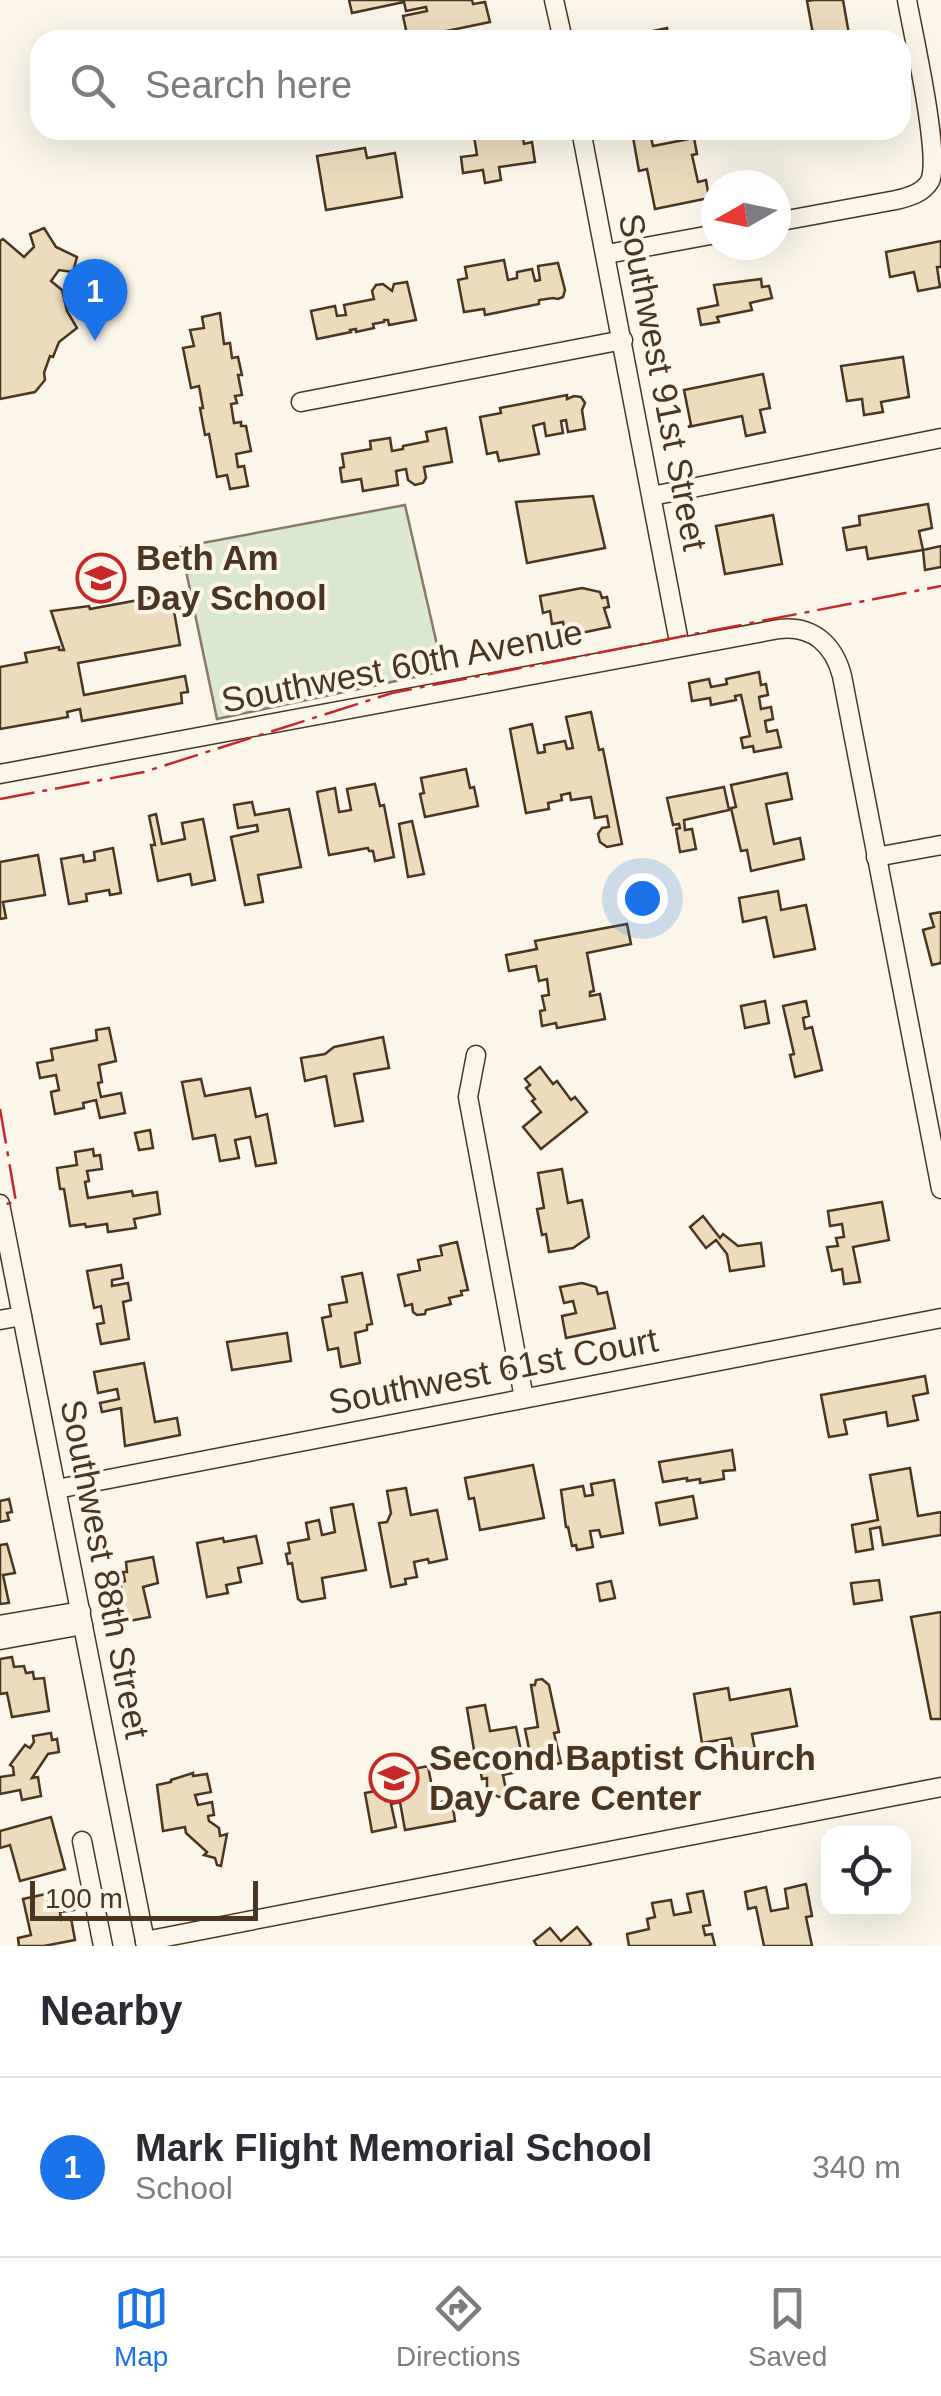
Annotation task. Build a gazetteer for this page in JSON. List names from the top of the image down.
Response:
{
  "streets": {
    "street": [
      "Southwest 91st Street",
      "Southwest 60th Avenue",
      "Southwest 61st Court",
      "Southwest 88th Street"
    ]
  },
  "crossings": [
    ["Southwest 91st Street", "Southwest 60th Avenue"],
    ["Southwest 61st Court", "Southwest 88th Street"]
  ],
  "places": {
    "school or university": ["Beth Am Day School", "Second Baptist Church Day Care Center"]
  },
  "scale_bar": "100 m",
  "north": "left",
  "page": {
    "search": "Search here",
    "pins": "1",
    "scale": "100 m",
    "heading": "Nearby",
    "list": [
      {
        "mark": "1",
        "name": "Mark Flight Memorial School",
        "note": "School",
        "value": "340 m"
      }
    ],
    "nav": ["Map", "Directions", "Saved"]
  }
}
